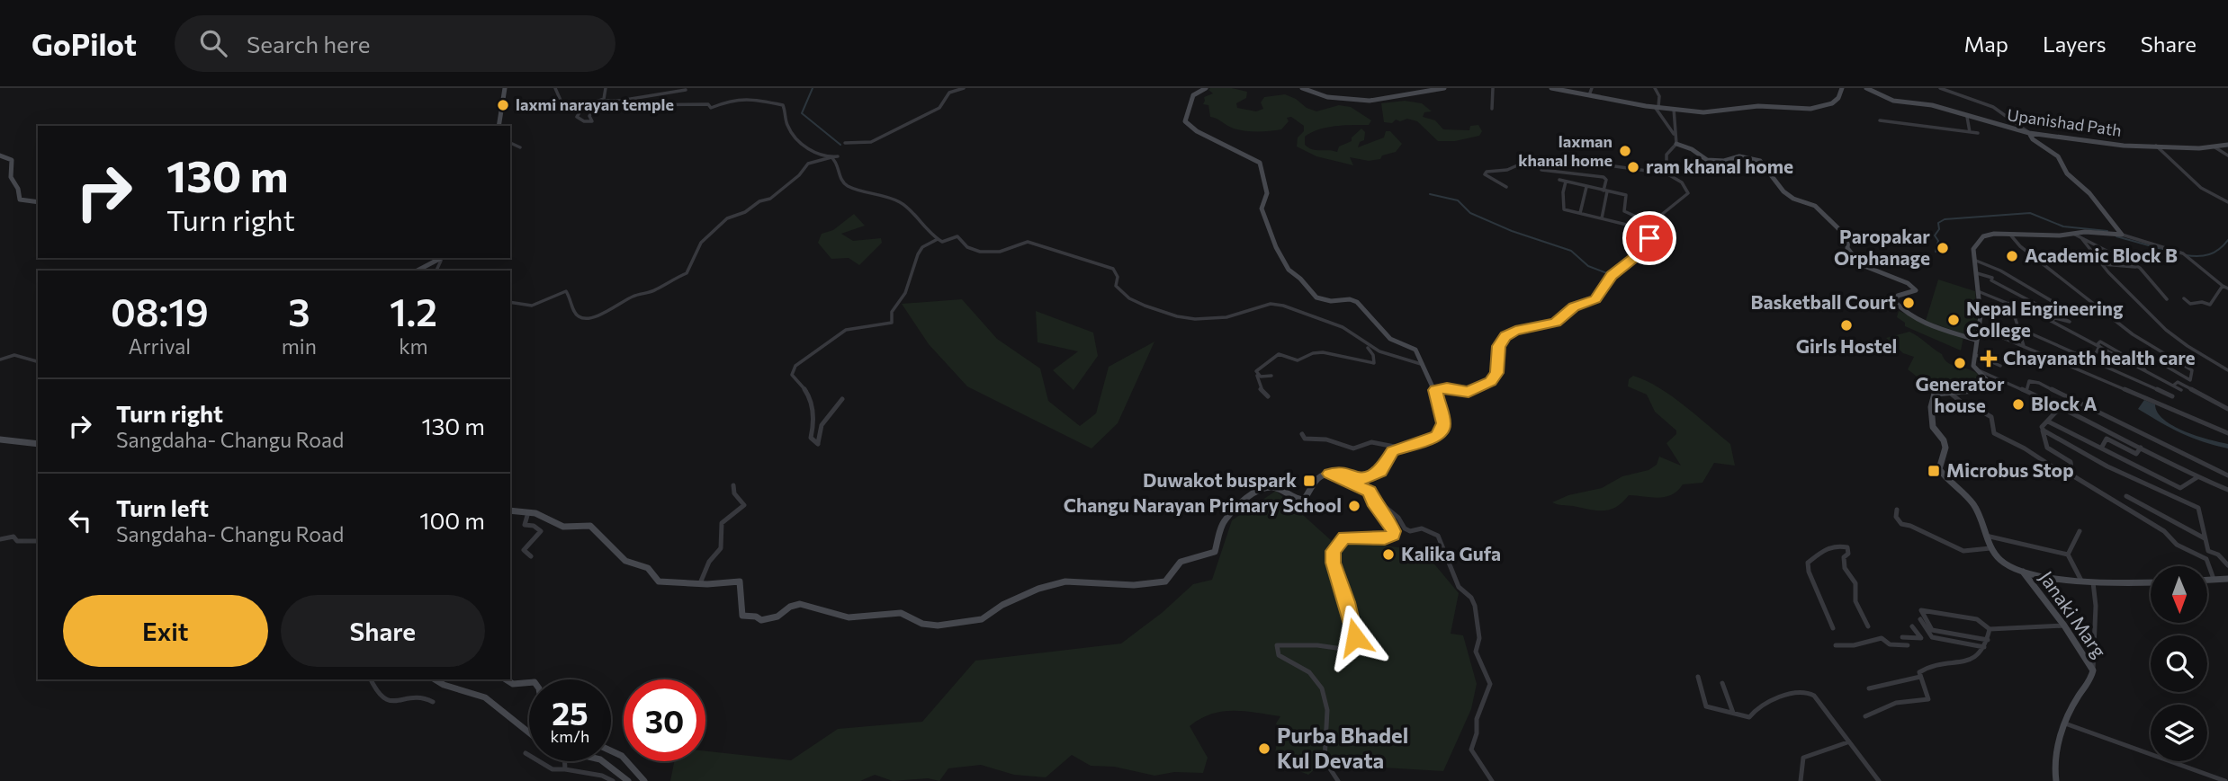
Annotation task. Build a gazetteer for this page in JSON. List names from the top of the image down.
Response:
{
  "streets": {
    "street": ["Upanishad Path", "Janaki Marg"]
  },
  "places": {
    "other": [
      "laxmi narayan temple",
      "laxman khanal home",
      "ram khanal home",
      "Paropakar Orphanage",
      "Academic Block B",
      "Basketball Court",
      "Nepal Engineering College",
      "Girls Hostel",
      "Generator house",
      "Block A",
      "Changu Narayan Primary School",
      "Kalika Gufa",
      "Purba Bhadel Kul Devata"
    ],
    "health": ["Chayanath health care"],
    "transit": ["Microbus Stop", "Duwakot buspark"]
  },
  "north": "bottom",
  "page": {
    "header": "GoPilot",
    "search": "Search here",
    "nav": ["Map", "Layers", "Share"],
    "turn": ["130 m", "Turn right"],
    "eta": [
      "08:19",
      "Arrival",
      "3",
      "min",
      "1.2",
      "km"
    ],
    "list": [
      {
        "name": "Turn right",
        "note": "Sangdaha- Changu Road",
        "value": "130 m"
      },
      {
        "name": "Turn left",
        "note": "Sangdaha- Changu Road",
        "value": "100 m"
      }
    ],
    "buttons": ["Exit", "Share"],
    "speed": "25 km/h",
    "limit": "30"
  }
}
